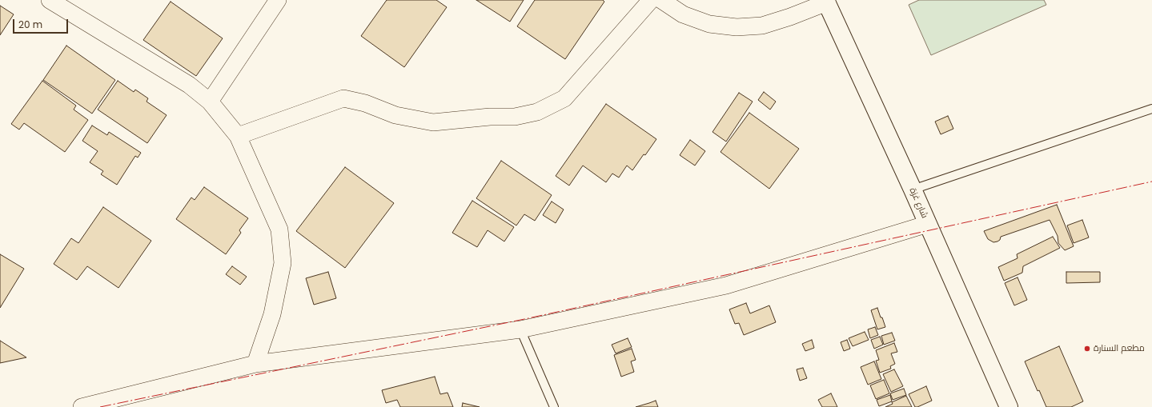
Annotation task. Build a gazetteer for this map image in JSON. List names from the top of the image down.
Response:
{
  "streets": {
    "main road": ["شارع غزة"]
  },
  "places": ["مطعم السنارة"],
  "scale_bar": "20 m"
}
